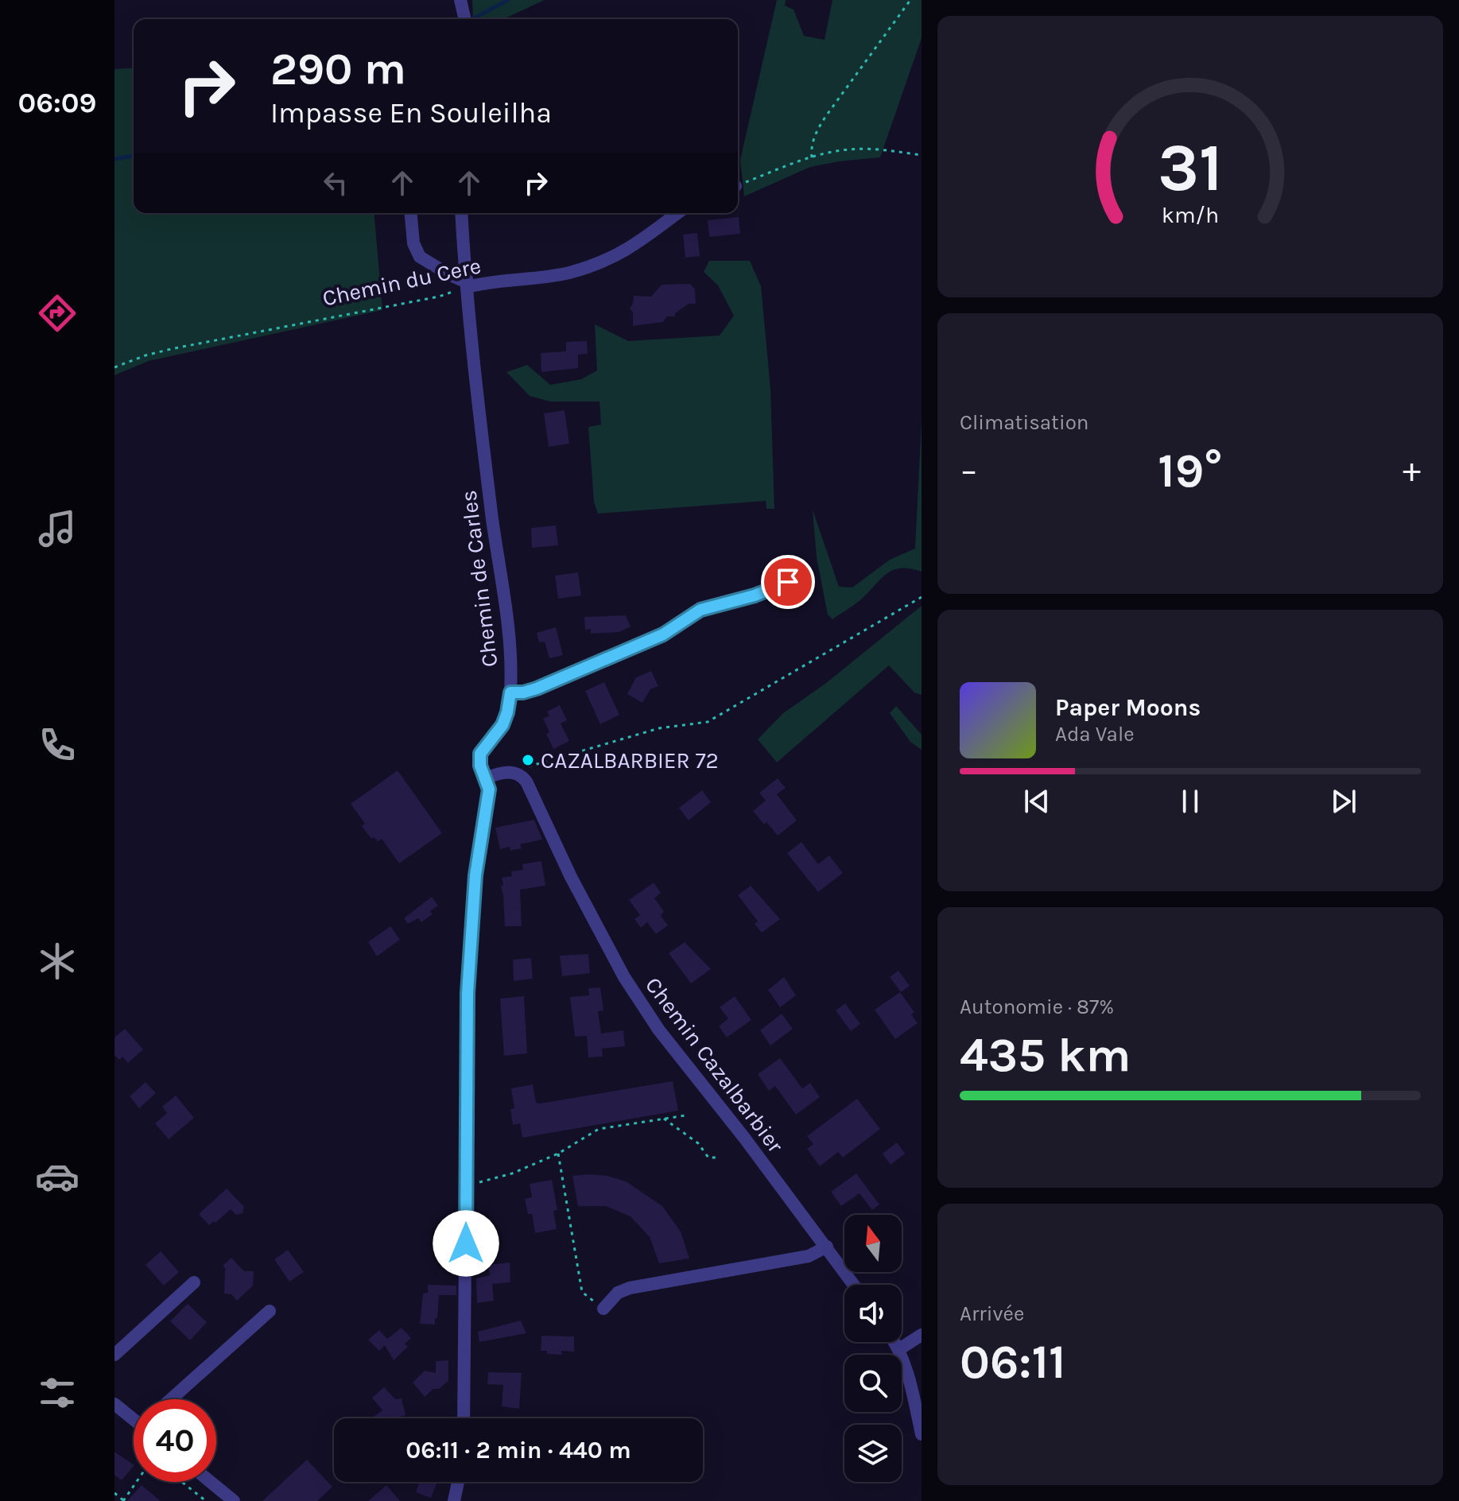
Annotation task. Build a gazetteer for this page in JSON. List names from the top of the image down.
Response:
{
  "streets": {
    "street": ["Chemin du Cere", "Chemin de Carles", "Chemin Cazalbarbier"]
  },
  "crossings": [
    ["Chemin du Cere", "Chemin de Carles"]
  ],
  "places": ["CAZALBARBIER 72"],
  "north": "top",
  "page": {
    "tabs": "06:09",
    "turn": ["290 m", "Impasse En Souleilha"],
    "tile": [
      "Climatisation",
      ["Autonomie · 87%", "435 km"],
      ["Arrivée", "06:11"]
    ],
    "heat": ["−", "19°", "+"],
    "song": ["Paper Moons", "Ada Vale"],
    "limit": "40",
    "trip": "06:11 · 2 min · 440 m",
    "gauge": ["31", "km/h"]
  }
}
